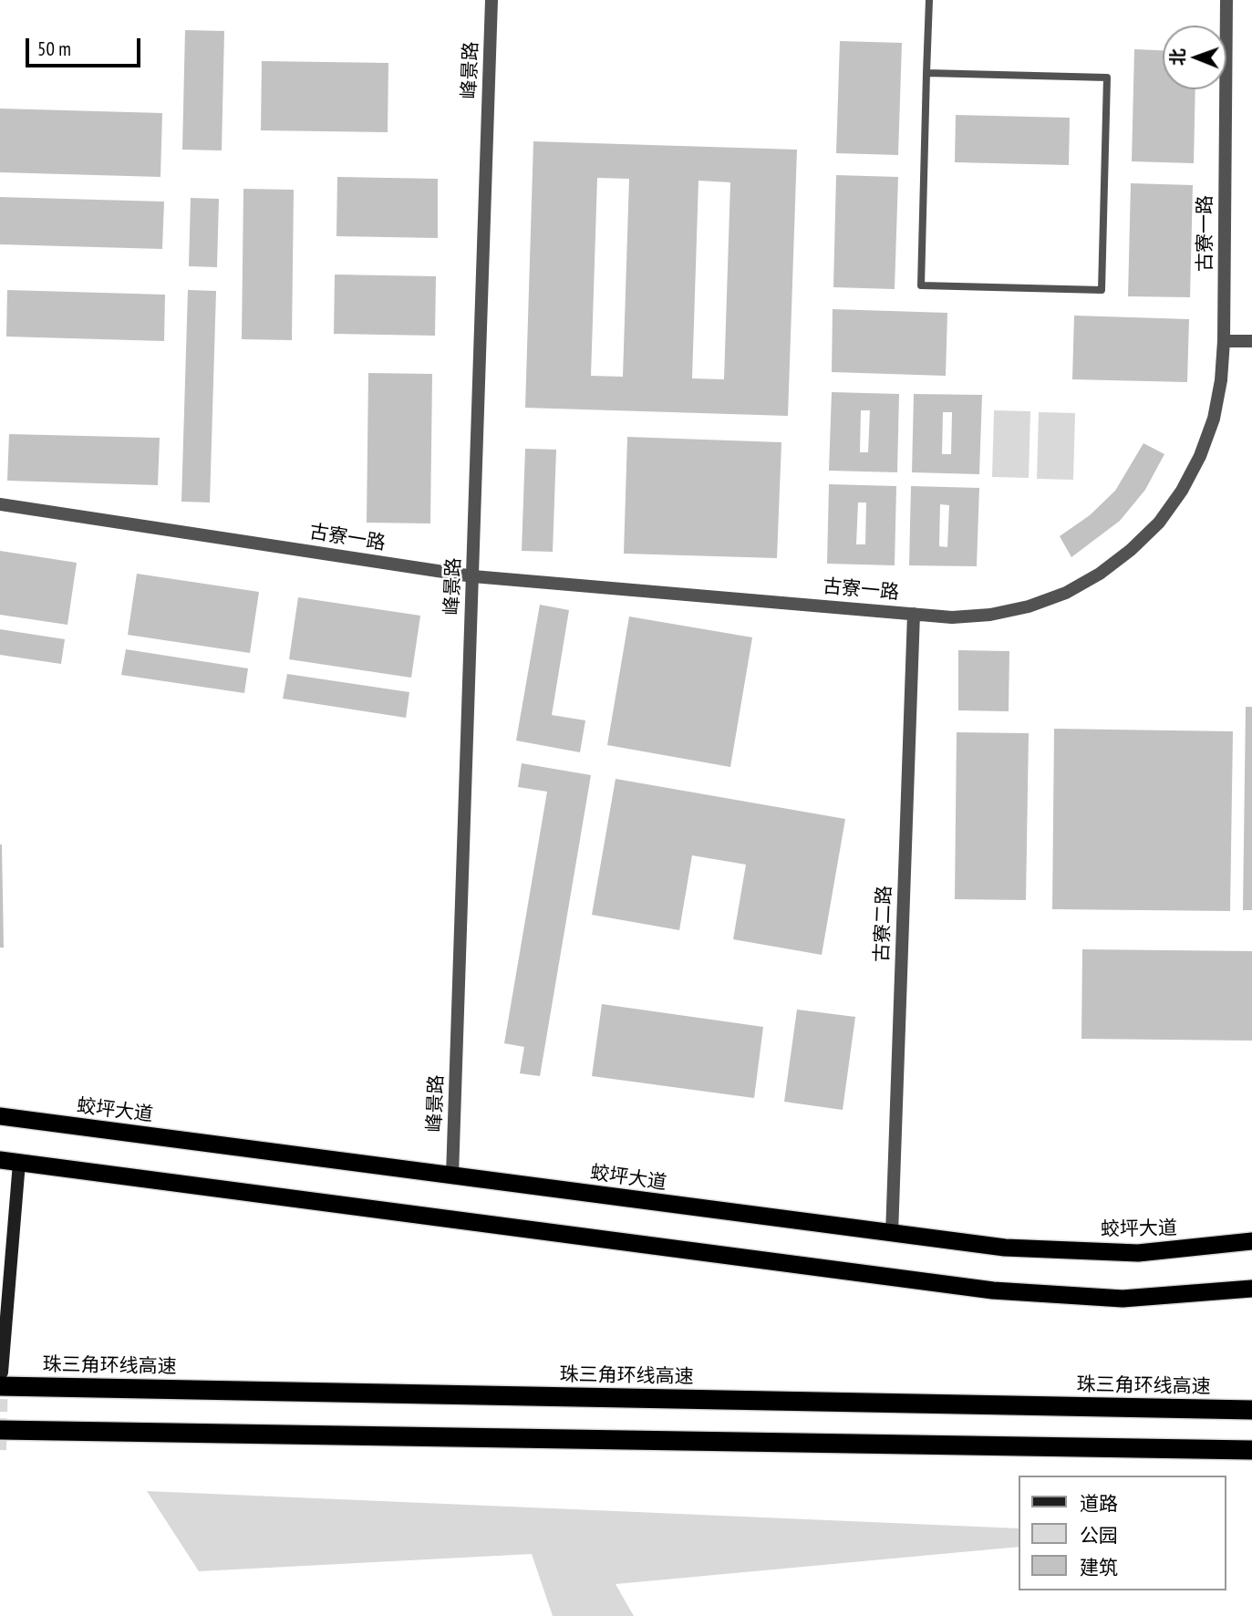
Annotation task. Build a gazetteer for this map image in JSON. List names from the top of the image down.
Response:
{
  "streets": {
    "highway": ["蛟坪大道", "珠三角环线高速"],
    "street": ["峰景路", "古寮一路", "古寮二路"]
  },
  "crossings": [
    ["峰景路", "古寮一路"],
    ["峰景路", "蛟坪大道"],
    ["古寮一路", "古寮二路"],
    ["古寮二路", "蛟坪大道"]
  ],
  "legend": ["道路", "公园", "建筑"],
  "scale_bar": "50 m",
  "north": "left"
}
